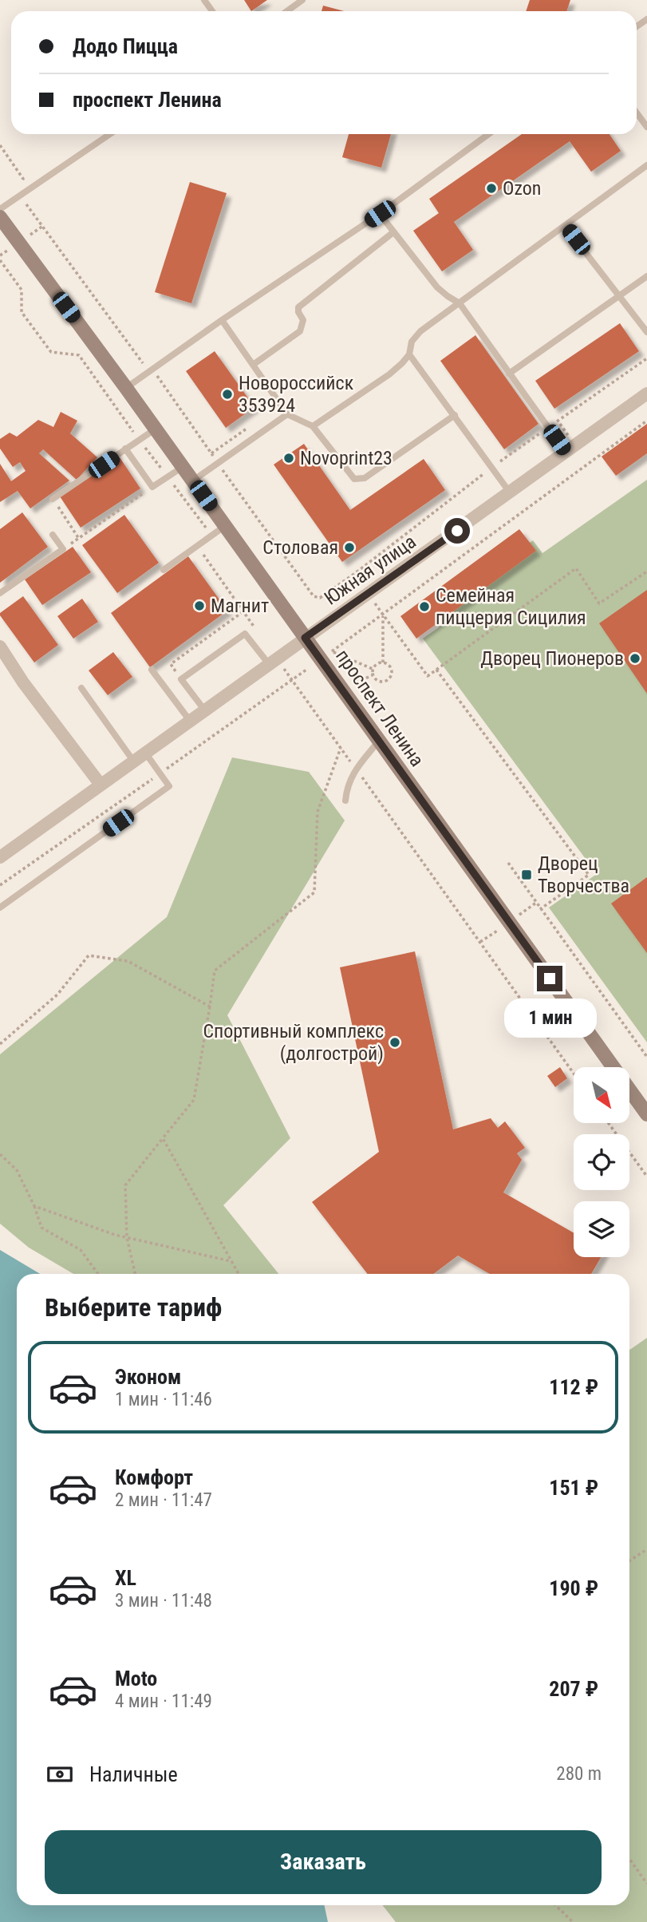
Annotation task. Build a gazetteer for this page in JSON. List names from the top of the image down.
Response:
{
  "streets": {
    "street": ["Южная улица", "проспект Ленина"]
  },
  "crossings": [
    ["Южная улица", "проспект Ленина"]
  ],
  "places": {
    "other": [
      "Ozon",
      "Новороссийск 353924",
      "Novoprint23",
      "Столовая",
      "Магнит",
      "Семейная пиццерия Сицилия",
      "Дворец Пионеров",
      "Спортивный комплекс (долгострой)"
    ],
    "transit": ["Дворец Творчества"]
  },
  "north": "bottom right",
  "page": {
    "banner": ["Додо Пицца", "проспект Ленина"],
    "bubble": "1 мин",
    "heading": "Выберите тариф",
    "list": [
      {
        "name": "Эконом",
        "note": "1 мин · 11:46",
        "value": "112 ₽"
      },
      {
        "name": "Комфорт",
        "note": "2 мин · 11:47",
        "value": "151 ₽"
      },
      {
        "name": "XL",
        "note": "3 мин · 11:48",
        "value": "190 ₽"
      },
      {
        "name": "Moto",
        "note": "4 мин · 11:49",
        "value": "207 ₽"
      }
    ],
    "pay": ["Наличные", "280 m"],
    "buttons": "Заказать"
  }
}
